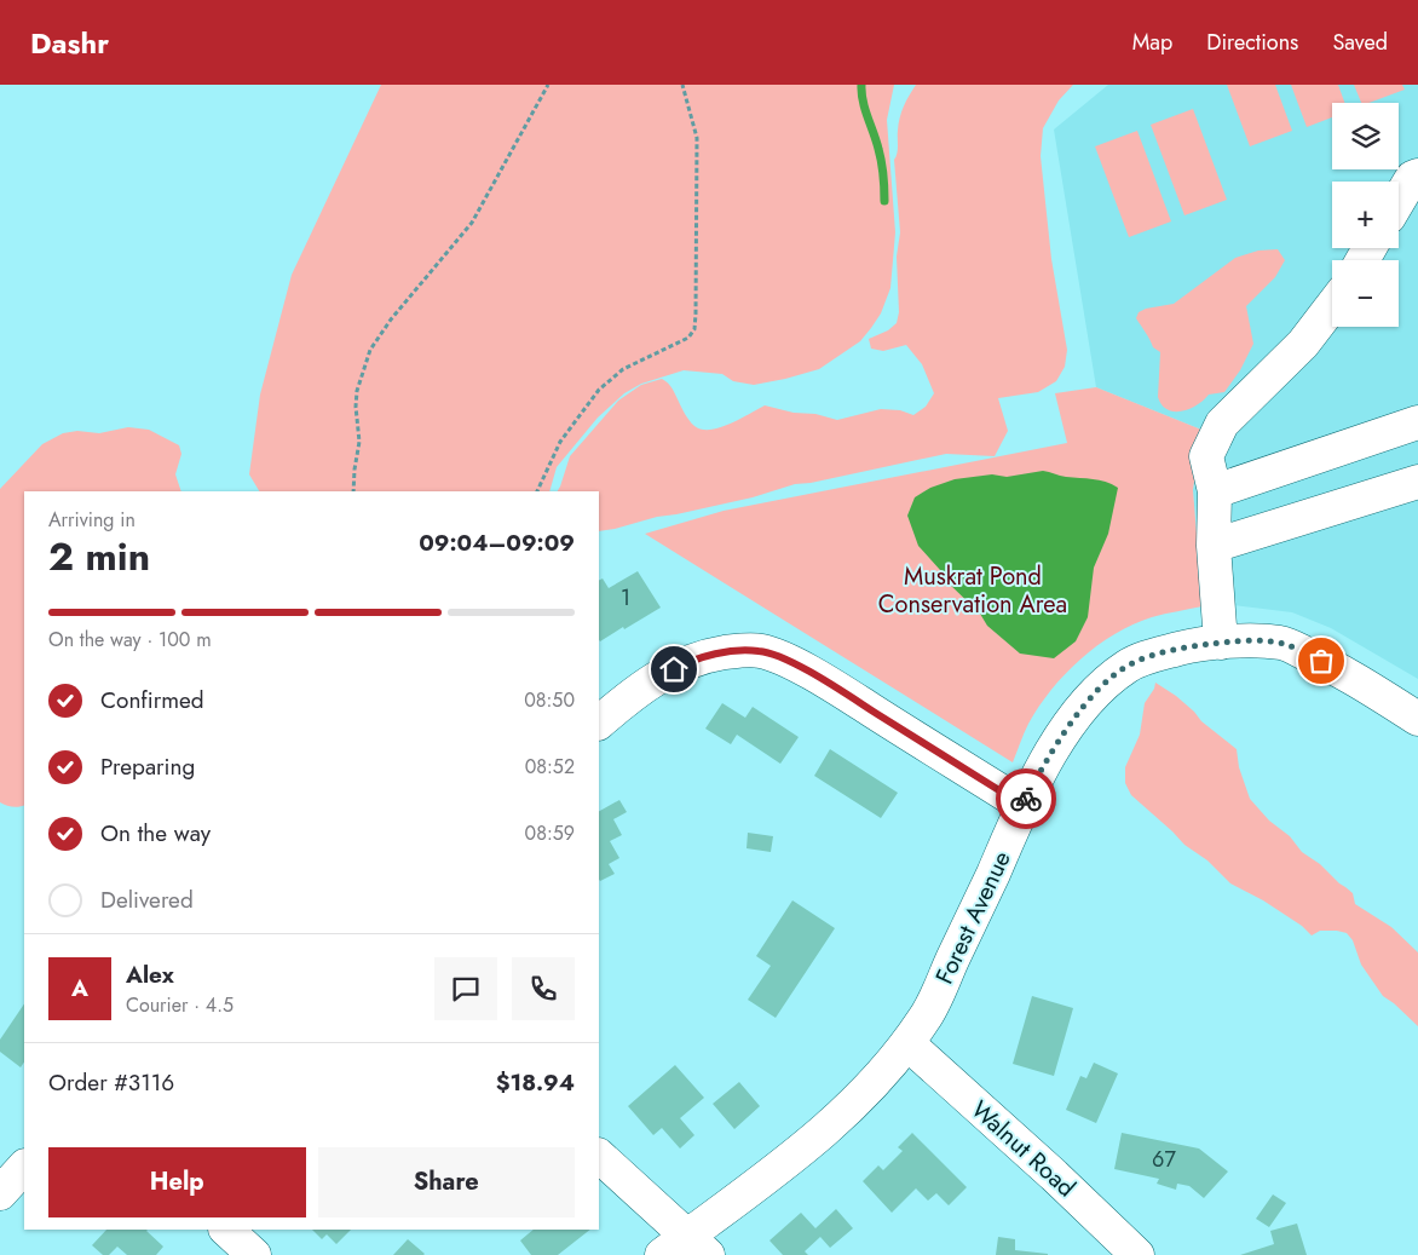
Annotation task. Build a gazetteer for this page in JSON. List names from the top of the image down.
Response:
{
  "streets": {
    "street": ["Forest Avenue", "Walnut Road"]
  },
  "crossings": [
    ["Forest Avenue", "Walnut Road"]
  ],
  "parks": ["Muskrat Pond Conservation Area"],
  "house_numbers": ["1", "67"],
  "page": {
    "header": "Dashr",
    "nav": ["Map", "Directions", "Saved"],
    "map_buttons": ["+", "−"],
    "heading": ["2 min", "Arriving in", "09:04–09:09"],
    "panel": [
      "Alex",
      "Courier · 4.5",
      "Order #3116",
      "$18.94"
    ],
    "bar": "On the way · 100 m",
    "list": [
      ["Confirmed", "08:50"],
      ["Preparing", "08:52"],
      ["On the way", "08:59"],
      "Delivered"
    ],
    "round": "A",
    "buttons": ["Help", "Share"]
  }
}
